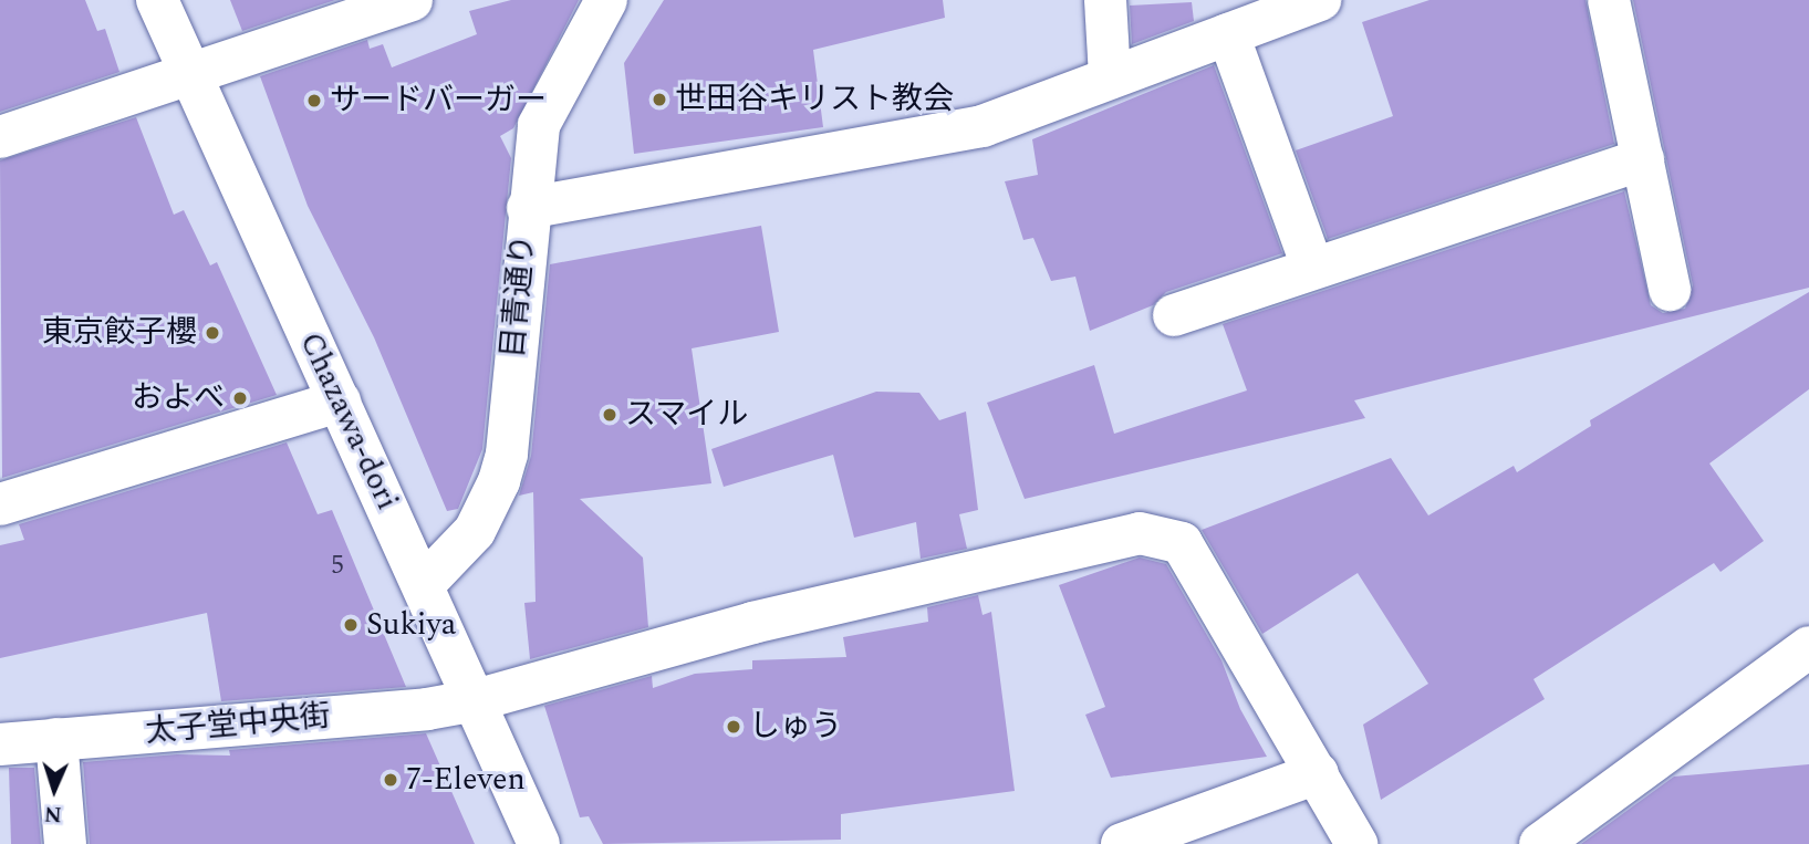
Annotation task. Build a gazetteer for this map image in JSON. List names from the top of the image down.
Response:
{
  "streets": {
    "street": ["目青通り", "Chazawa-dori", "太子堂中央街"]
  },
  "crossings": [
    ["目青通り", "Chazawa-dori"],
    ["Chazawa-dori", "太子堂中央街"]
  ],
  "places": [
    "世田谷キリスト教会",
    "サードバーガー",
    "東京餃子櫻",
    "およべ",
    "スマイル",
    "Sukiya",
    "しゅう",
    "7-Eleven"
  ],
  "house_numbers": ["5"],
  "north": "bottom"
}
